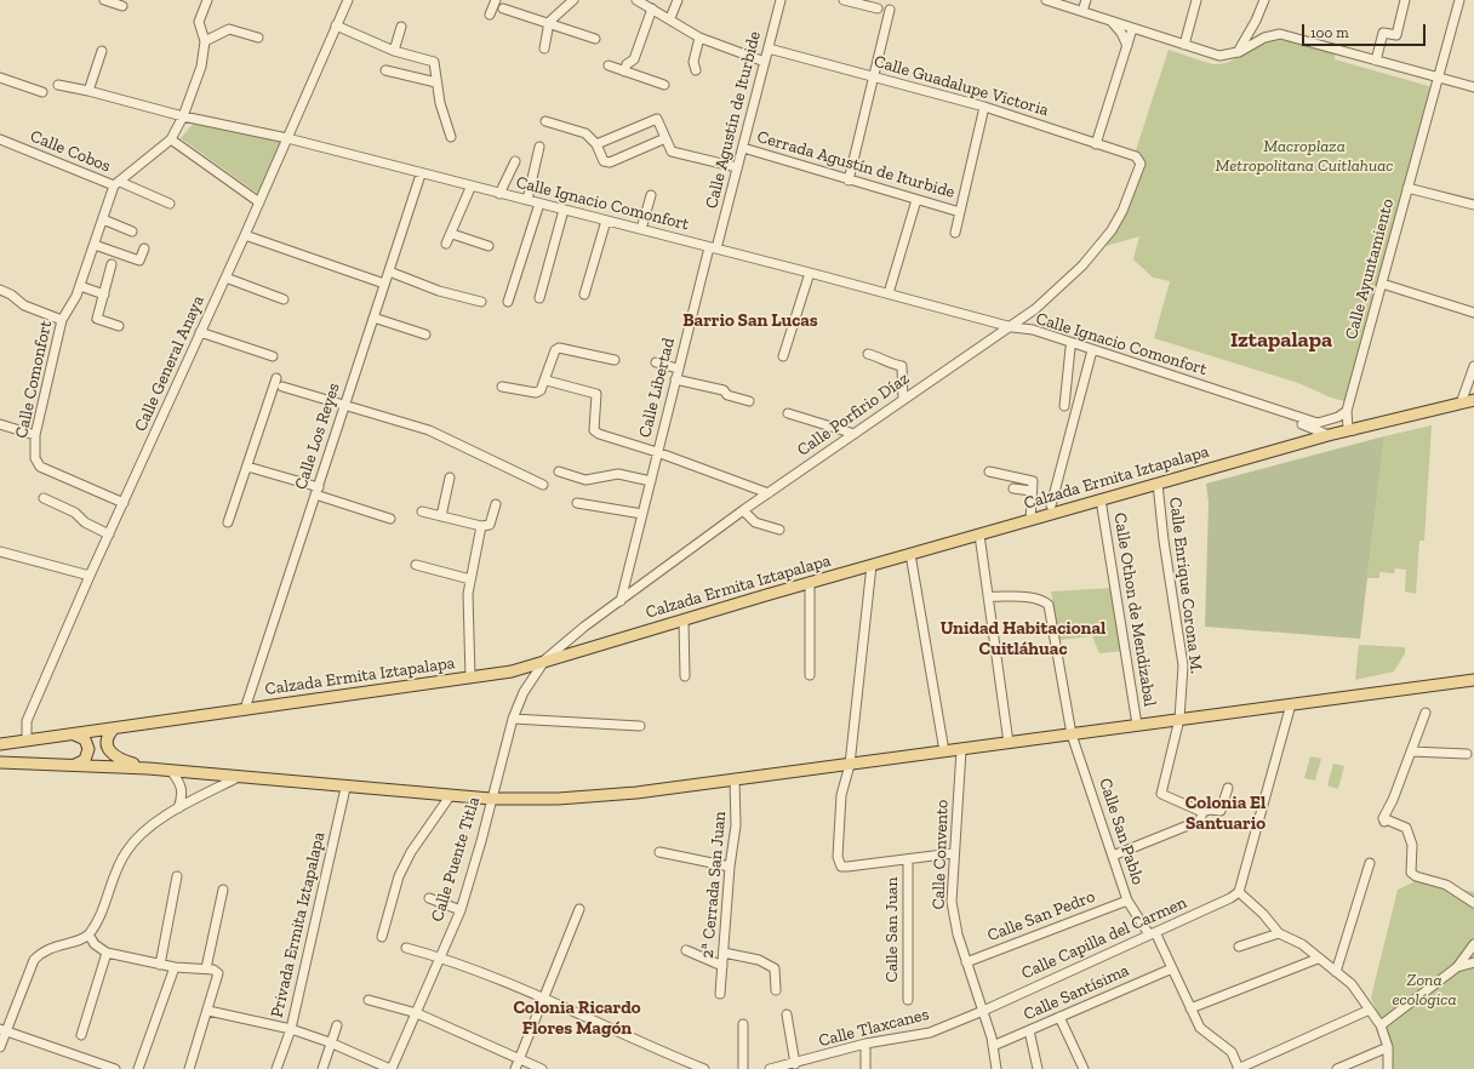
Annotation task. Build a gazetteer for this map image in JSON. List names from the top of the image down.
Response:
{
  "streets": {
    "main road": ["Calzada Ermita Iztapalapa"],
    "street": [
      "Calle Guadalupe Victoria",
      "Calle Agustín de Iturbide",
      "Calle Cobos",
      "Cerrada Agustín de Iturbide",
      "Calle Ignacio Comonfort",
      "Calle Ayuntamiento",
      "Calle General Anaya",
      "Calle Comonfort",
      "Calle Libertad",
      "Calle Porfirio Díaz",
      "Calle Los Reyes",
      "Calle Enrique Corona M.",
      "Calle Othon de Mendizabal",
      "Calle San Pablo",
      "Calle Convento",
      "Calle Puente Titla",
      "2ª Cerrada San Juan",
      "Calle San Pedro",
      "Privada Ermita Iztapalapa",
      "Calle San Juan",
      "Calle Capilla del Carmen",
      "Calle Santísima",
      "Calle Tlaxcanes"
    ]
  },
  "crossings": [
    ["Calle Guadalupe Victoria", "Calle Agustín de Iturbide"],
    ["Calle Guadalupe Victoria", "Calle Porfirio Díaz"],
    ["Calle Agustín de Iturbide", "Cerrada Agustín de Iturbide"],
    ["Calle Agustín de Iturbide", "Calle Ignacio Comonfort"],
    ["Calle Agustín de Iturbide", "Calle Libertad"],
    ["Calle Cobos", "Calle Ignacio Comonfort"],
    ["Calle Cobos", "Calle Comonfort"],
    ["Calle Ignacio Comonfort", "Calle Ayuntamiento"],
    ["Calle Ignacio Comonfort", "Calle General Anaya"],
    ["Calle Ignacio Comonfort", "Calle Libertad"],
    ["Calle Ignacio Comonfort", "Calle Porfirio Díaz"],
    ["Calle Ignacio Comonfort", "Calle Los Reyes"],
    ["Calle Ignacio Comonfort", "Calzada Ermita Iztapalapa"],
    ["Calle General Anaya", "Calle Comonfort"],
    ["Calle General Anaya", "Calzada Ermita Iztapalapa"],
    ["Calle Libertad", "Calle Porfirio Díaz"],
    ["Calle Porfirio Díaz", "Calzada Ermita Iztapalapa"],
    ["Calle Porfirio Díaz", "Calle Puente Titla"],
    ["Calle Los Reyes", "Calzada Ermita Iztapalapa"],
    ["Calzada Ermita Iztapalapa", "Calle Enrique Corona M."],
    ["Calzada Ermita Iztapalapa", "Calle Othon de Mendizabal"],
    ["Calzada Ermita Iztapalapa", "Calle Puente Titla"],
    ["Calle San Pablo", "Calle San Pedro"],
    ["Calle San Pablo", "Calle Capilla del Carmen"],
    ["Calle San Pablo", "Calle Santísima"],
    ["Calle Convento", "Calle San Pedro"],
    ["Calle Convento", "Calle San Juan"],
    ["Calle Convento", "Calle Capilla del Carmen"],
    ["Calle Convento", "Calle Santísima"],
    ["Calle Convento", "Calle Tlaxcanes"],
    ["Calle Capilla del Carmen", "Calle Tlaxcanes"]
  ],
  "districts": [
    "Barrio San Lucas",
    "Iztapalapa",
    "Unidad Habitacional Cuitláhuac",
    "Colonia El Santuario",
    "Colonia Ricardo Flores Magón"
  ],
  "parks": ["Macroplaza Metropolitana Cuitlahuac", "Zona ecológica"],
  "scale_bar": "100 m"
}
